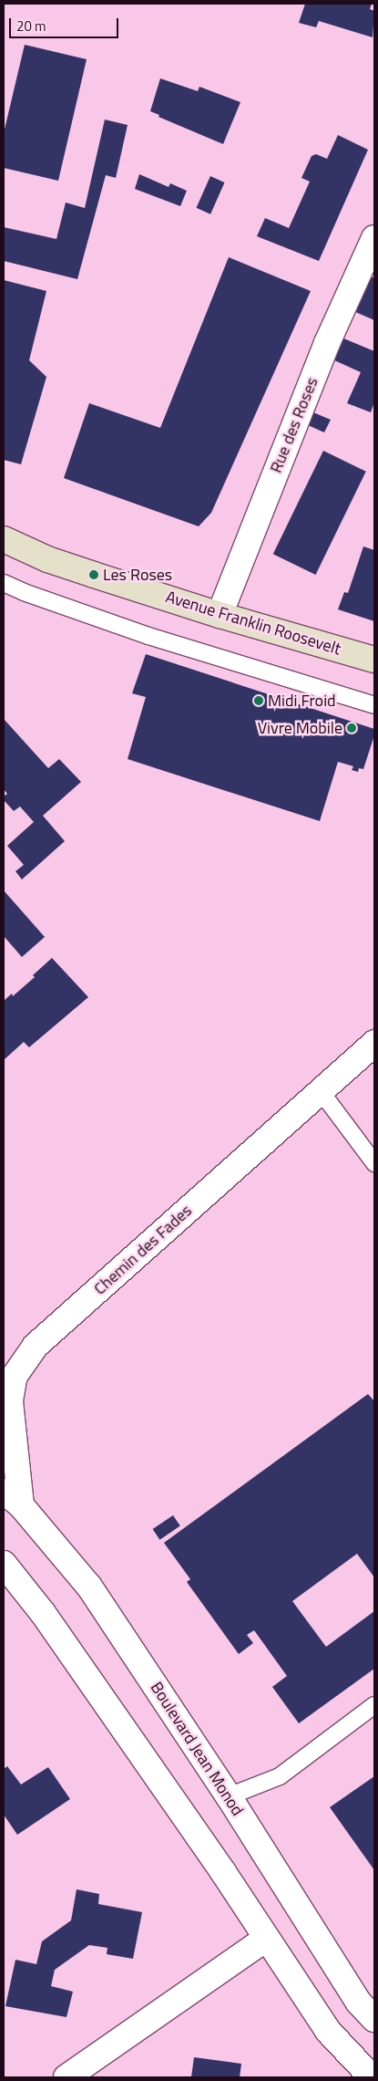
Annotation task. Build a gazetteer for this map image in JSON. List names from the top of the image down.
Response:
{
  "streets": {
    "main road": ["Avenue Franklin Roosevelt"],
    "street": ["Rue des Roses", "Chemin des Fades", "Boulevard Jean Monod"]
  },
  "crossings": [
    ["Rue des Roses", "Avenue Franklin Roosevelt"],
    ["Chemin des Fades", "Boulevard Jean Monod"]
  ],
  "places": ["Les Roses", "Midi Froid", "Vivre Mobile"],
  "scale_bar": "20 m"
}
